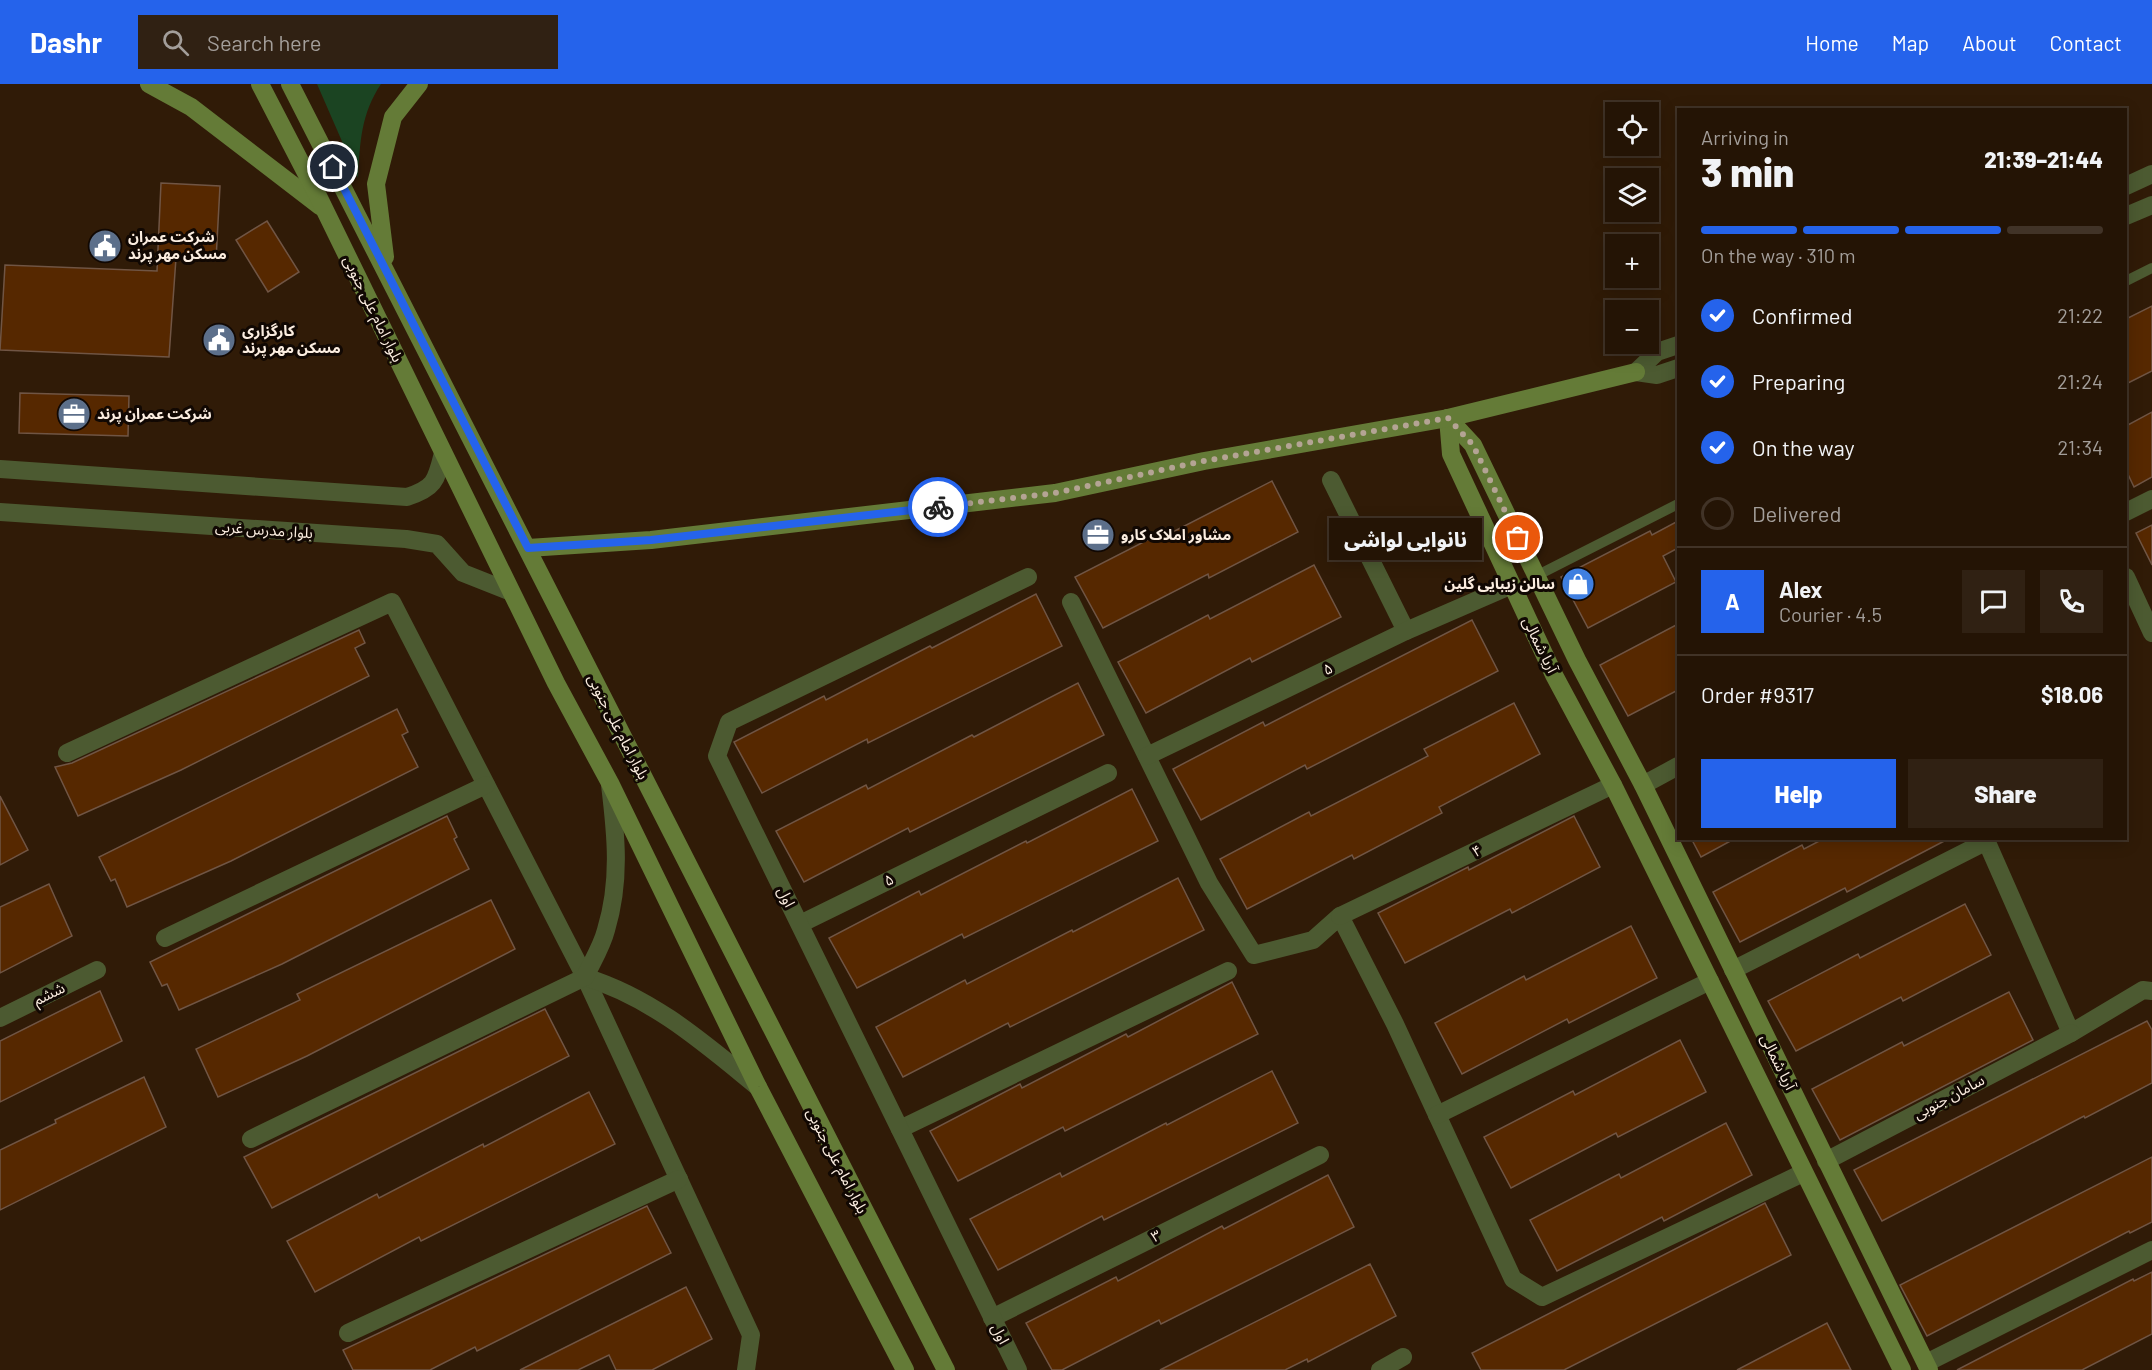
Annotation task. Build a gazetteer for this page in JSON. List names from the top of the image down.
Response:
{
  "streets": {
    "main road": ["بلوار امام علی جنوبی", "آریا شمالی"],
    "street": [
      "بلوار مدرس غربی",
      "۵",
      "۴",
      "اول",
      "ششم",
      "سامان جنوبی",
      "۳"
    ]
  },
  "crossings": [
    ["بلوار امام علی جنوبی", "بلوار مدرس غربی"],
    ["آریا شمالی", "۵"],
    ["آریا شمالی", "۴"],
    ["آریا شمالی", "سامان جنوبی"],
    ["۵", "۴"],
    ["۵", "اول"],
    ["اول", "۳"]
  ],
  "places": {
    "public building": ["شرکت عمران مسکن مهر پرند", "کارگزاری مسکن مهر پرند"],
    "office": ["شرکت عمران پرند", "مشاور املاک کارو"],
    "other": ["نانوایی لواشی"],
    "shop": ["سالن زیبایی گلین"]
  },
  "page": {
    "header": "Dashr",
    "search": "Search here",
    "nav": [
      "Home",
      "Map",
      "About",
      "Contact"
    ],
    "map_buttons": ["+", "−"],
    "heading": ["3 min", "Arriving in", "21:39–21:44"],
    "panel": [
      "Alex",
      "Courier · 4.5",
      "Order #9317",
      "$18.06"
    ],
    "bar": "On the way · 310 m",
    "list": [
      ["Confirmed", "21:22"],
      ["Preparing", "21:24"],
      ["On the way", "21:34"],
      "Delivered"
    ],
    "bubble": "نانوایی لواشی",
    "round": "A",
    "buttons": ["Help", "Share"]
  }
}
